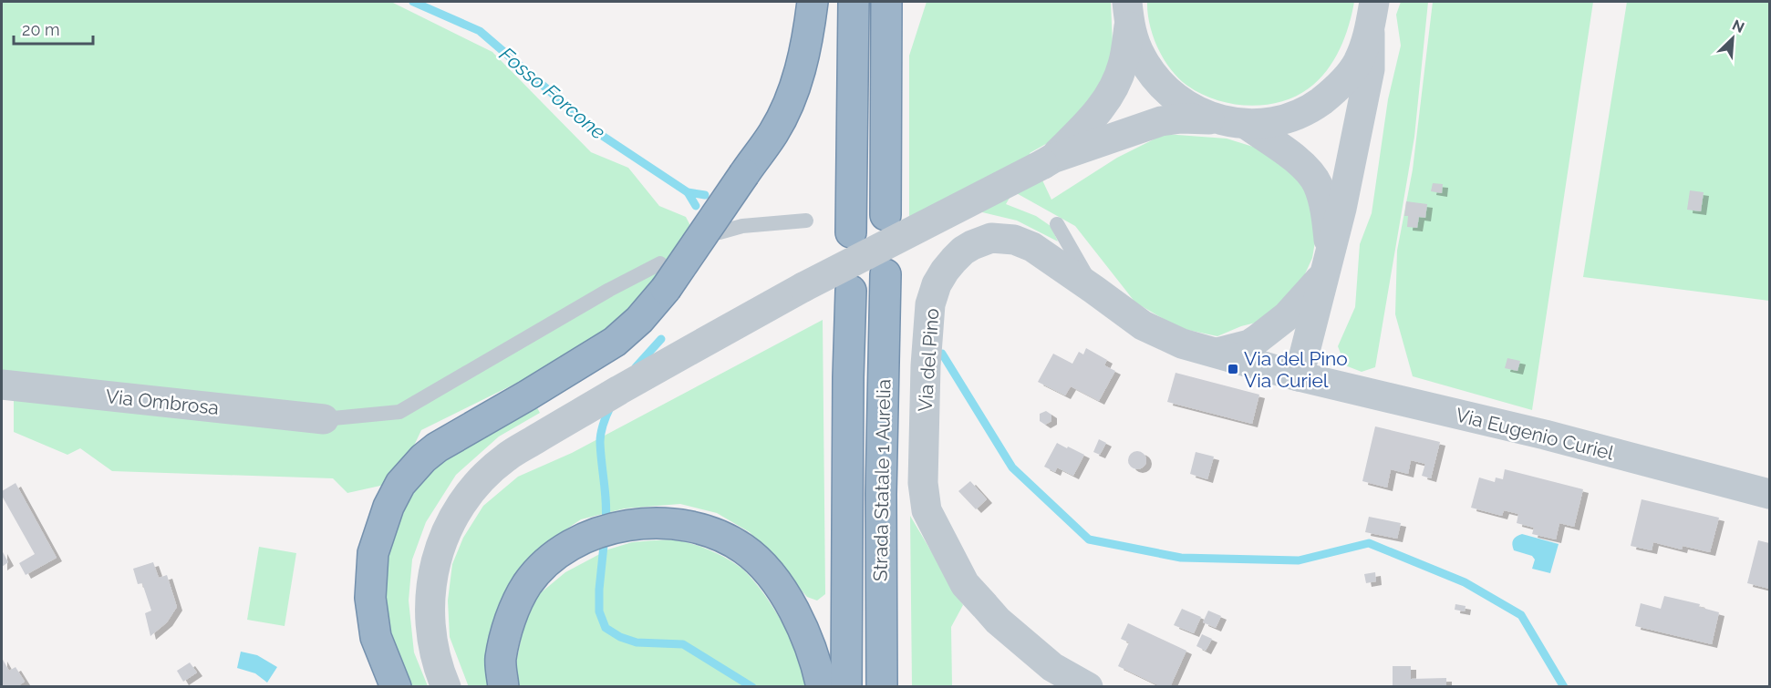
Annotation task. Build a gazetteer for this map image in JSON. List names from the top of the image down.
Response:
{
  "streets": {
    "highway": ["Strada Statale 1 Aurelia"],
    "street": ["Via del Pino", "Via Ombrosa", "Via Eugenio Curiel"]
  },
  "crossings": [
    ["Via del Pino", "Via Eugenio Curiel"]
  ],
  "water": ["Fosso Forcone"],
  "places": {
    "transit": ["Via del Pino Via Curiel"]
  },
  "scale_bar": "20 m",
  "north": "top right"
}
